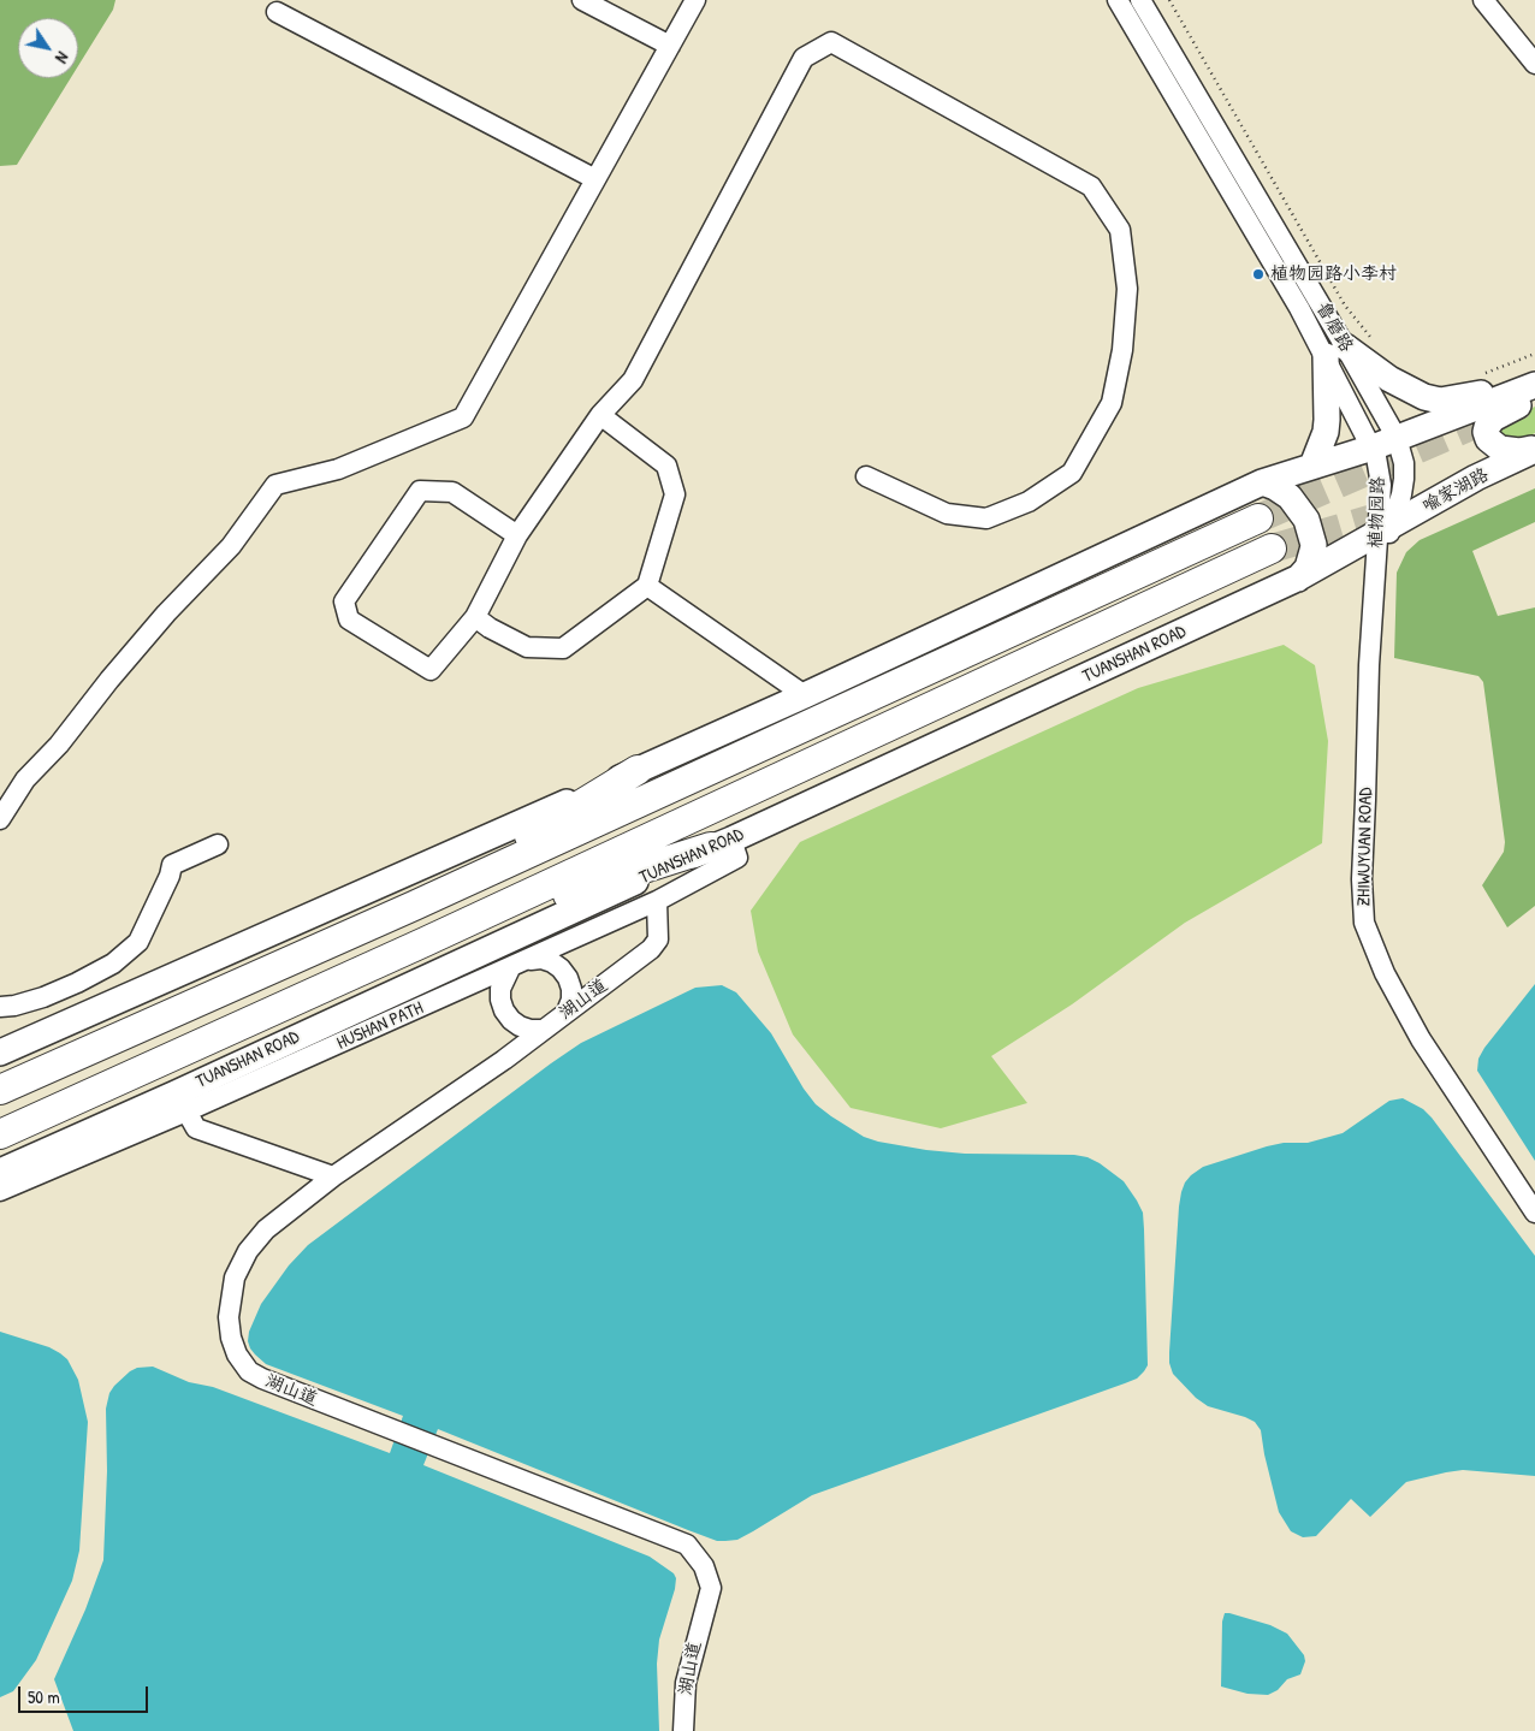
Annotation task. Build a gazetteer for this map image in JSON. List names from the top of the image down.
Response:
{
  "streets": {
    "highway": ["TUANSHAN ROAD"],
    "main road": ["喻家湖路"],
    "street": [
      "鲁磨路",
      "植物园路",
      "ZHIWUYUAN ROAD",
      "湖山道",
      "HUSHAN PATH"
    ]
  },
  "crossings": [
    ["鲁磨路", "喻家湖路"],
    ["鲁磨路", "植物园路"],
    ["鲁磨路", "TUANSHAN ROAD"],
    ["喻家湖路", "植物园路"],
    ["喻家湖路", "TUANSHAN ROAD"],
    ["植物园路", "TUANSHAN ROAD"],
    ["植物园路", "ZHIWUYUAN ROAD"],
    ["TUANSHAN ROAD", "HUSHAN PATH"],
    ["湖山道", "HUSHAN PATH"]
  ],
  "places": ["植物园路小李村"],
  "scale_bar": "50 m",
  "north": "bottom right"
}
